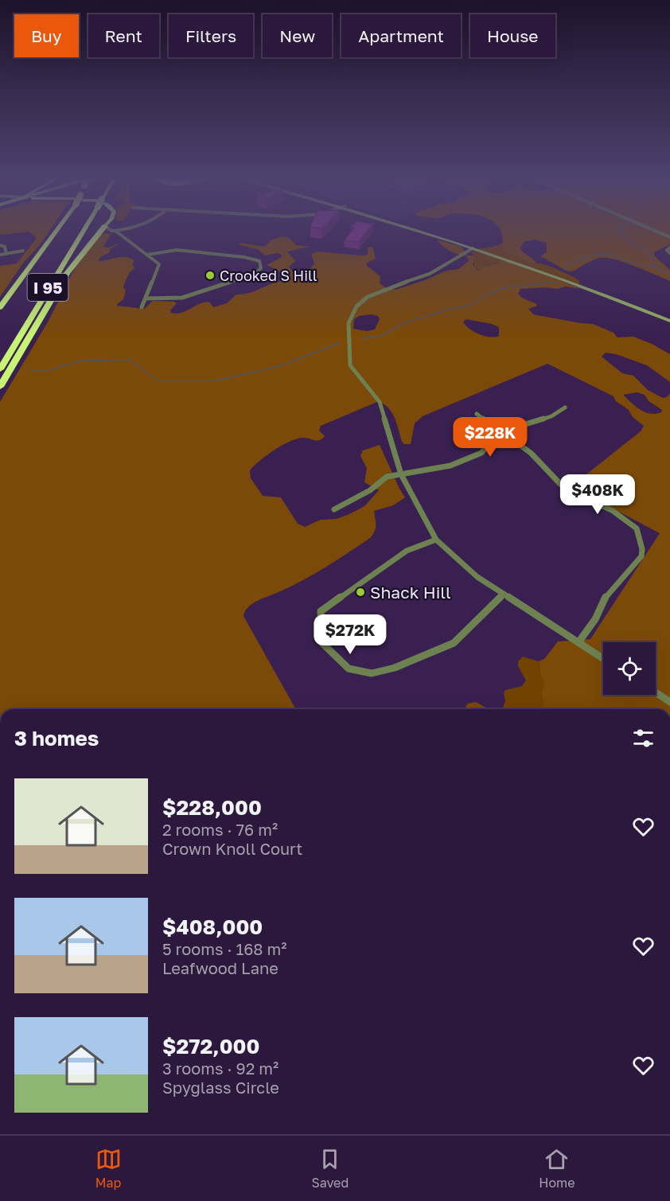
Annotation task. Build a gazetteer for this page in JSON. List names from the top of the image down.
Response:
{
  "streets": {
    "highway": ["I 95"]
  },
  "places": ["Crooked S Hill", "Shack Hill"],
  "page": {
    "chip": [
      "Buy",
      "Rent",
      "Filters",
      "New",
      "Apartment",
      "House"
    ],
    "price": ["$228K", "$408K", "$272K"],
    "heading": "3 homes",
    "list": [
      {
        "name": "$228,000",
        "note": "2 rooms · 76 m² · Crown Knoll Court"
      },
      {
        "name": "$408,000",
        "note": "5 rooms · 168 m² · Leafwood Lane"
      },
      {
        "name": "$272,000",
        "note": "3 rooms · 92 m² · Spyglass Circle"
      }
    ],
    "tabs": ["Map", "Saved", "Home"]
  }
}
